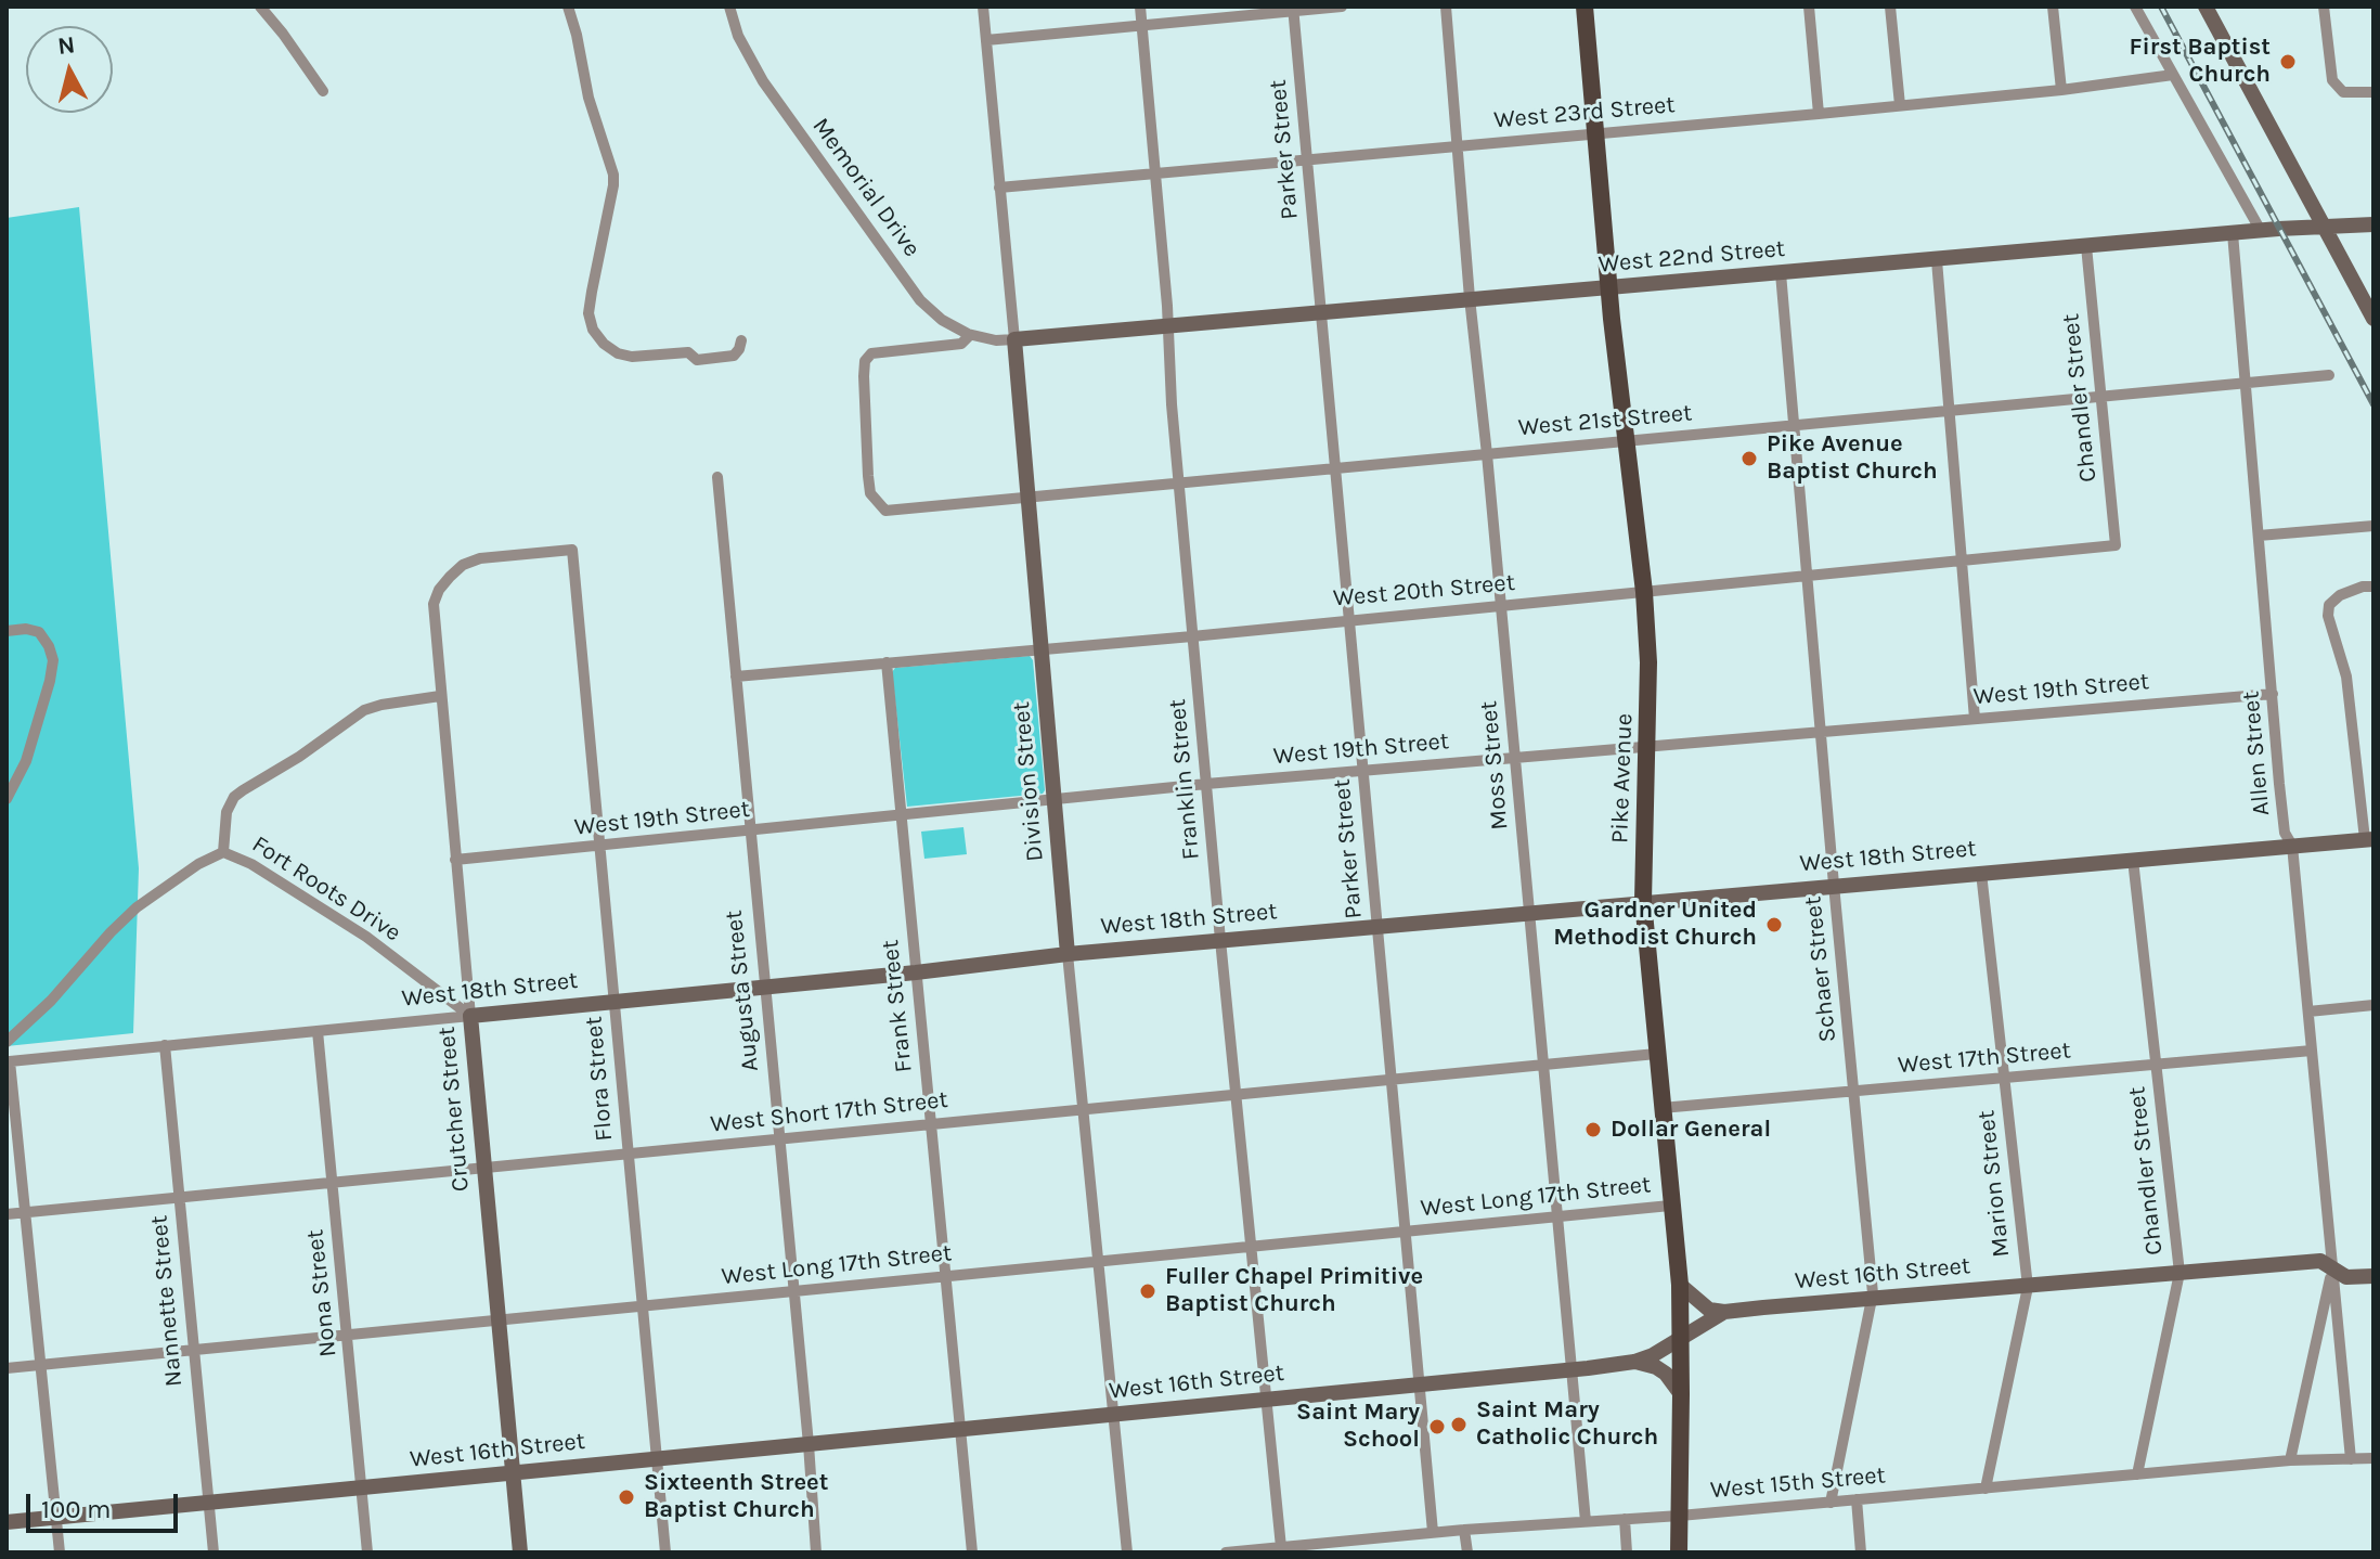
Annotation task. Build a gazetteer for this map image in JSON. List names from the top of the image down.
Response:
{
  "streets": {
    "main road": ["Pike Avenue"],
    "street": [
      "West 23rd Street",
      "Parker Street",
      "Memorial Drive",
      "West 22nd Street",
      "Chandler Street",
      "West 21st Street",
      "West 20th Street",
      "West 19th Street",
      "Allen Street",
      "Moss Street",
      "Franklin Street",
      "Division Street",
      "West 18th Street",
      "Fort Roots Drive",
      "Schaer Street",
      "Augusta Street",
      "Frank Street",
      "West 17th Street",
      "Flora Street",
      "Crutcher Street",
      "West Short 17th Street",
      "Marion Street",
      "West Long 17th Street",
      "West 16th Street",
      "Nona Street",
      "Nannette Street",
      "West 15th Street"
    ]
  },
  "crossings": [
    ["West 23rd Street", "Parker Street"],
    ["West 23rd Street", "Moss Street"],
    ["West 23rd Street", "Pike Avenue"],
    ["West 23rd Street", "Franklin Street"],
    ["West 23rd Street", "Division Street"],
    ["Parker Street", "West 22nd Street"],
    ["Parker Street", "West 21st Street"],
    ["Parker Street", "West 20th Street"],
    ["Parker Street", "West 19th Street"],
    ["Parker Street", "West 18th Street"],
    ["Parker Street", "West Short 17th Street"],
    ["Parker Street", "West Long 17th Street"],
    ["Parker Street", "West 16th Street"],
    ["Parker Street", "West 15th Street"],
    ["Memorial Drive", "West 22nd Street"],
    ["Memorial Drive", "West 21st Street"],
    ["Memorial Drive", "Division Street"],
    ["West 22nd Street", "Chandler Street"],
    ["West 22nd Street", "Allen Street"],
    ["West 22nd Street", "Moss Street"],
    ["West 22nd Street", "Pike Avenue"],
    ["West 22nd Street", "Franklin Street"],
    ["West 22nd Street", "Division Street"],
    ["West 22nd Street", "Schaer Street"],
    ["Chandler Street", "West 21st Street"],
    ["Chandler Street", "West 20th Street"],
    ["Chandler Street", "West 18th Street"],
    ["Chandler Street", "West 17th Street"],
    ["Chandler Street", "West 16th Street"],
    ["Chandler Street", "West 15th Street"],
    ["West 21st Street", "Allen Street"],
    ["West 21st Street", "Moss Street"],
    ["West 21st Street", "Pike Avenue"],
    ["West 21st Street", "Franklin Street"],
    ["West 21st Street", "Division Street"],
    ["West 21st Street", "Schaer Street"],
    ["West 20th Street", "Moss Street"],
    ["West 20th Street", "Pike Avenue"],
    ["West 20th Street", "Franklin Street"],
    ["West 20th Street", "Division Street"],
    ["West 20th Street", "Schaer Street"],
    ["West 20th Street", "Augusta Street"],
    ["West 20th Street", "Frank Street"],
    ["West 19th Street", "Allen Street"],
    ["West 19th Street", "Moss Street"],
    ["West 19th Street", "Pike Avenue"],
    ["West 19th Street", "Franklin Street"],
    ["West 19th Street", "Division Street"],
    ["West 19th Street", "Schaer Street"],
    ["West 19th Street", "Augusta Street"],
    ["West 19th Street", "Frank Street"],
    ["West 19th Street", "Flora Street"],
    ["West 19th Street", "Crutcher Street"],
    ["Allen Street", "West 18th Street"],
    ["Allen Street", "West 17th Street"],
    ["Allen Street", "West 16th Street"],
    ["Allen Street", "West 15th Street"],
    ["Moss Street", "West 18th Street"],
    ["Moss Street", "West Short 17th Street"],
    ["Moss Street", "West Long 17th Street"],
    ["Moss Street", "West 16th Street"],
    ["Moss Street", "West 15th Street"],
    ["Pike Avenue", "West 18th Street"],
    ["Pike Avenue", "West 17th Street"],
    ["Pike Avenue", "West Short 17th Street"],
    ["Pike Avenue", "West Long 17th Street"],
    ["Pike Avenue", "West 16th Street"],
    ["Pike Avenue", "West 15th Street"],
    ["Franklin Street", "West 18th Street"],
    ["Franklin Street", "West Short 17th Street"],
    ["Franklin Street", "West Long 17th Street"],
    ["Franklin Street", "West 16th Street"],
    ["Franklin Street", "West 15th Street"],
    ["Division Street", "West 18th Street"],
    ["Division Street", "West Short 17th Street"],
    ["Division Street", "West Long 17th Street"],
    ["Division Street", "West 16th Street"],
    ["West 18th Street", "Fort Roots Drive"],
    ["West 18th Street", "Schaer Street"],
    ["West 18th Street", "Augusta Street"],
    ["West 18th Street", "Frank Street"],
    ["West 18th Street", "Flora Street"],
    ["West 18th Street", "Crutcher Street"],
    ["West 18th Street", "West Short 17th Street"],
    ["West 18th Street", "Marion Street"],
    ["West 18th Street", "Nona Street"],
    ["West 18th Street", "Nannette Street"],
    ["Fort Roots Drive", "Crutcher Street"],
    ["Schaer Street", "West 17th Street"],
    ["Schaer Street", "West 16th Street"],
    ["Schaer Street", "West 15th Street"],
    ["Augusta Street", "West Short 17th Street"],
    ["Augusta Street", "West Long 17th Street"],
    ["Augusta Street", "West 16th Street"],
    ["Frank Street", "West Short 17th Street"],
    ["Frank Street", "West Long 17th Street"],
    ["Frank Street", "West 16th Street"],
    ["West 17th Street", "Marion Street"],
    ["Flora Street", "Crutcher Street"],
    ["Flora Street", "West Short 17th Street"],
    ["Flora Street", "West Long 17th Street"],
    ["Flora Street", "West 16th Street"],
    ["Crutcher Street", "West Short 17th Street"],
    ["Crutcher Street", "West Long 17th Street"],
    ["Crutcher Street", "West 16th Street"],
    ["West Short 17th Street", "Nona Street"],
    ["West Short 17th Street", "Nannette Street"],
    ["Marion Street", "West 16th Street"],
    ["Marion Street", "West 15th Street"],
    ["West Long 17th Street", "Nona Street"],
    ["West Long 17th Street", "Nannette Street"],
    ["West 16th Street", "Nona Street"],
    ["West 16th Street", "Nannette Street"]
  ],
  "places": [
    "First Baptist Church",
    "Pike Avenue Baptist Church",
    "Gardner United Methodist Church",
    "Dollar General",
    "Fuller Chapel Primitive Baptist Church",
    "Saint Mary Catholic Church",
    "Saint Mary School",
    "Sixteenth Street Baptist Church"
  ],
  "scale_bar": "100 m",
  "north": "top"
}
